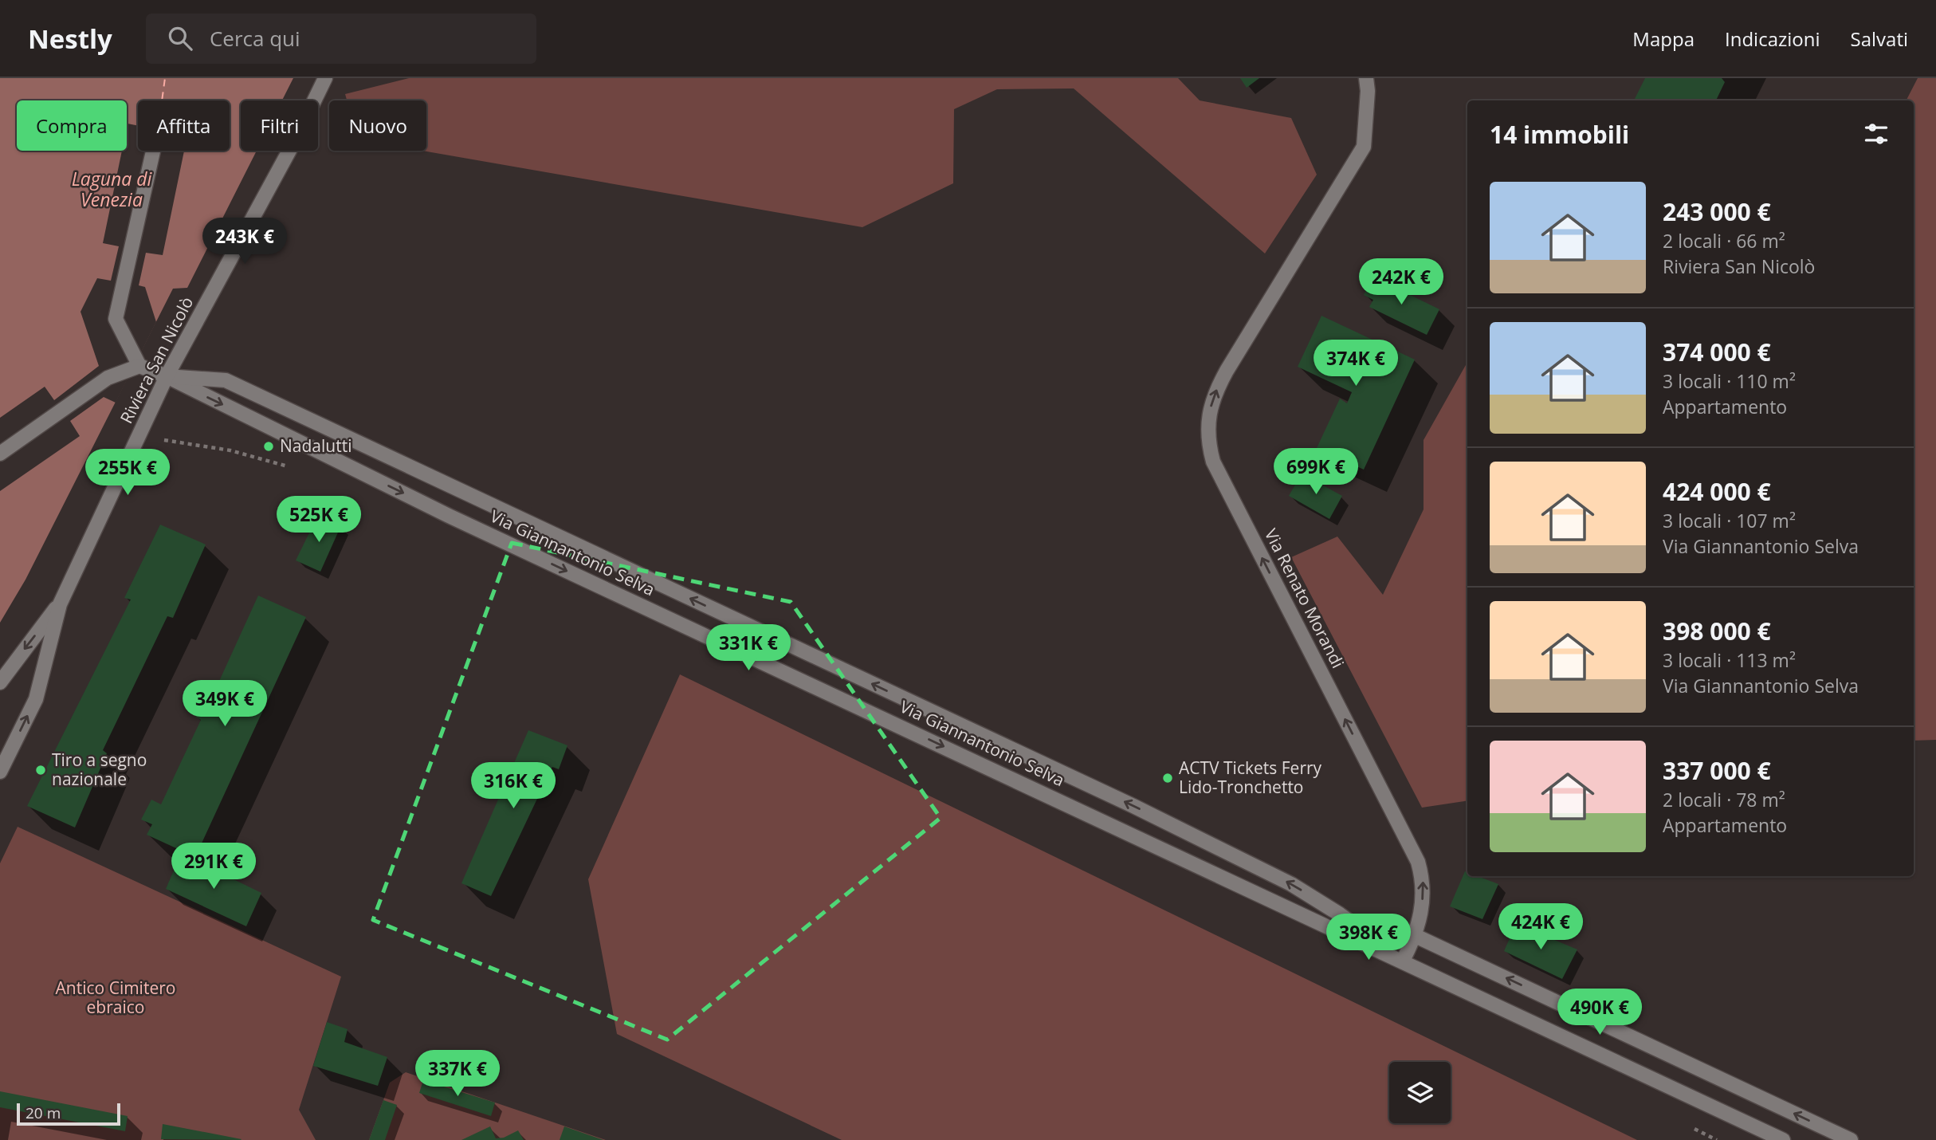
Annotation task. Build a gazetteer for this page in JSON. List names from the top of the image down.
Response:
{
  "streets": {
    "street": ["Riviera San Nicolò", "Via Giannantonio Selva", "Via Renato Morandi"]
  },
  "crossings": [
    ["Riviera San Nicolò", "Via Giannantonio Selva"],
    ["Via Giannantonio Selva", "Via Renato Morandi"]
  ],
  "one_way": ["Via Renato Morandi"],
  "water": ["Laguna di Venezia"],
  "parks": ["Antico Cimitero ebraico"],
  "places": ["Nadalutti", "Tiro a segno nazionale", "ACTV Tickets Ferry Lido-Tronchetto"],
  "scale_bar": "20 m",
  "page": {
    "header": "Nestly",
    "search": "Cerca qui",
    "nav": ["Mappa", "Indicazioni", "Salvati"],
    "chip": [
      "Compra",
      "Affitta",
      "Filtri",
      "Nuovo"
    ],
    "heading": "14 immobili",
    "list": [
      {
        "name": "243 000 €",
        "note": "2 locali · 66 m² · Riviera San Nicolò"
      },
      {
        "name": "374 000 €",
        "note": "3 locali · 110 m² · Appartamento"
      },
      {
        "name": "424 000 €",
        "note": "3 locali · 107 m² · Via Giannantonio Selva"
      },
      {
        "name": "398 000 €",
        "note": "3 locali · 113 m² · Via Giannantonio Selva"
      },
      {
        "name": "337 000 €",
        "note": "2 locali · 78 m² · Appartamento"
      }
    ],
    "price": [
      "243K €",
      "242K €",
      "374K €",
      "699K €",
      "255K €",
      "525K €",
      "331K €",
      "349K €",
      "316K €",
      "291K €",
      "424K €",
      "398K €",
      "490K €",
      "337K €"
    ],
    "scale": "20 m"
  }
}
